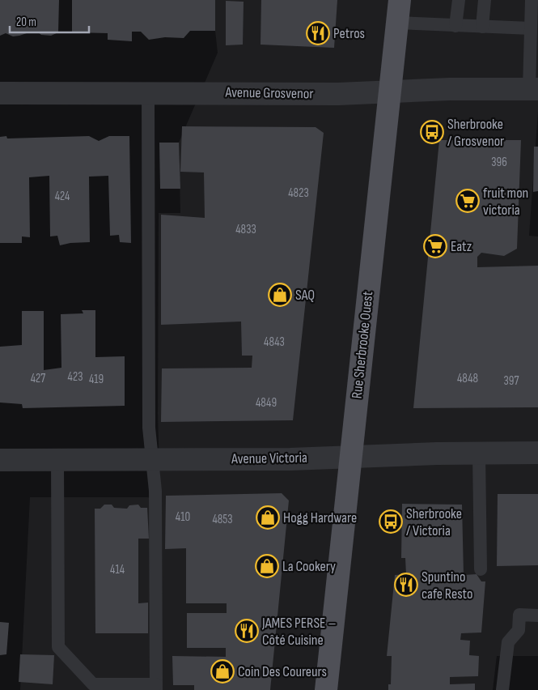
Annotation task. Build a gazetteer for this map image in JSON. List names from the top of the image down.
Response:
{
  "streets": {
    "main road": ["Rue Sherbrooke Ouest"],
    "street": ["Avenue Grosvenor", "Avenue Victoria"]
  },
  "crossings": [
    ["Avenue Grosvenor", "Rue Sherbrooke Ouest"],
    ["Rue Sherbrooke Ouest", "Avenue Victoria"]
  ],
  "places": {
    "restaurant": ["Petros", "Spuntino cafe Resto", "JAMES PERSE – Côté Cuisine"],
    "bus stop": ["Sherbrooke / Grosvenor", "Sherbrooke / Victoria"],
    "supermarket": ["fruit mon victoria", "Eatz"],
    "shop": [
      "SAQ",
      "Hogg Hardware",
      "La Cookery",
      "Coin Des Coureurs"
    ]
  },
  "house_numbers": [
    "396",
    "4823",
    "424",
    "4833",
    "4843",
    "423",
    "427",
    "4848",
    "419",
    "397",
    "4849",
    "410",
    "4853",
    "414"
  ],
  "scale_bar": "20 m"
}
